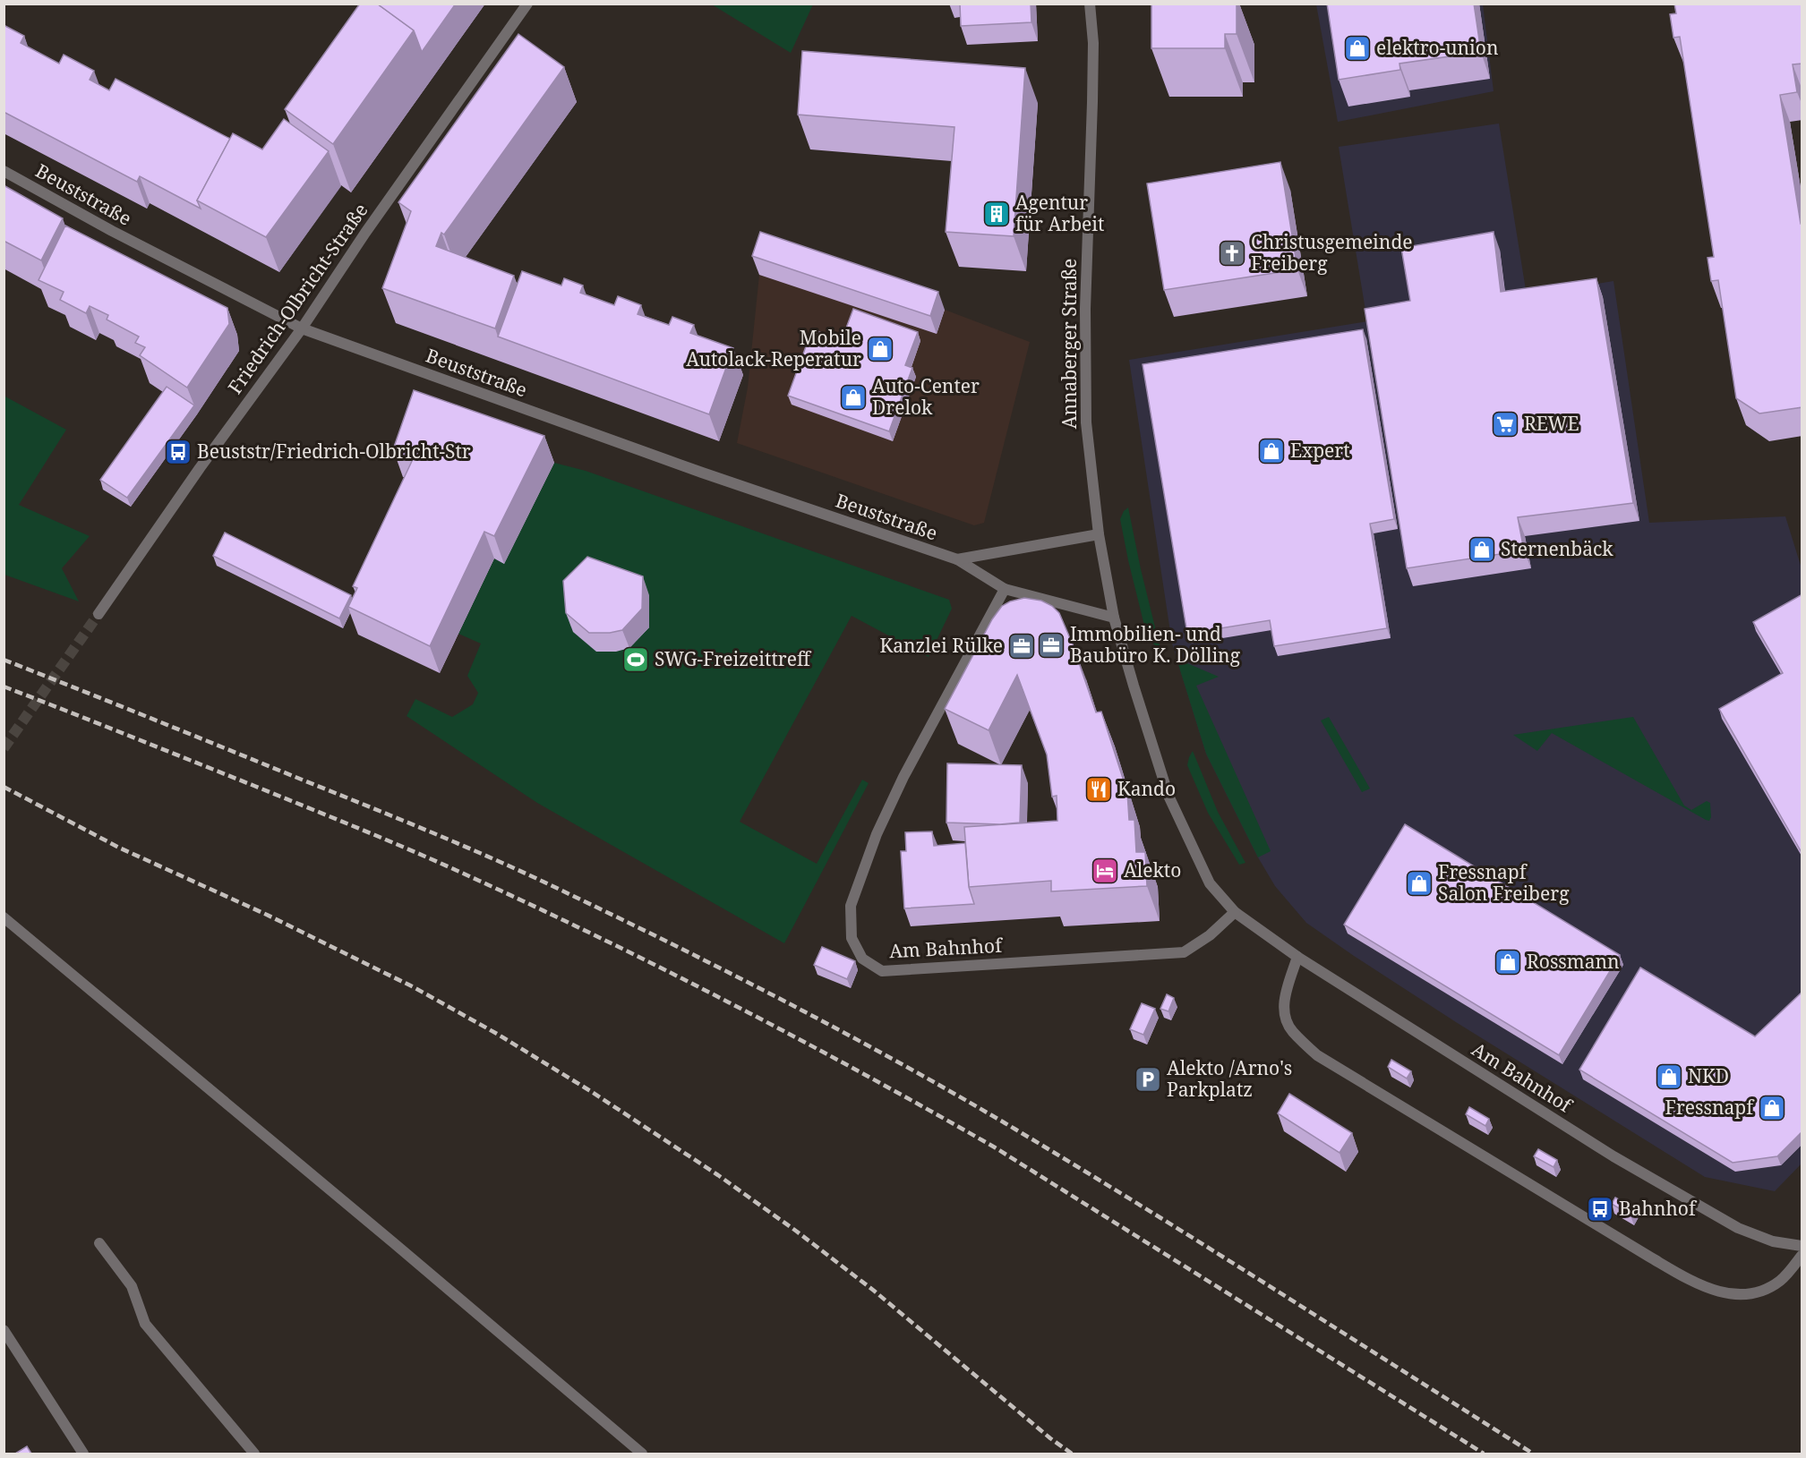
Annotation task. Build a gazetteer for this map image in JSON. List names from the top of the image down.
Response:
{
  "streets": {
    "street": [
      "Beuststraße",
      "Friedrich-Olbricht-Straße",
      "Annaberger Straße",
      "Am Bahnhof"
    ]
  },
  "crossings": [
    ["Beuststraße", "Friedrich-Olbricht-Straße"],
    ["Beuststraße", "Annaberger Straße"],
    ["Beuststraße", "Am Bahnhof"],
    ["Annaberger Straße", "Am Bahnhof"]
  ],
  "places": {
    "shop": [
      "elektro-union",
      "Mobile Autolack-Reperatur",
      "Auto-Center Drelok",
      "Expert",
      "Sternenbäck",
      "Fressnapf Salon Freiberg",
      "Rossmann",
      "NKD",
      "Fressnapf"
    ],
    "building": ["Agentur für Arbeit"],
    "church": ["Christusgemeinde Freiberg"],
    "supermarket": ["REWE"],
    "bus stop": ["Beuststr/Friedrich-Olbricht-Str", "Bahnhof"],
    "office": ["Immobilien- und Baubüro K. Dölling", "Kanzlei Rülke"],
    "sports": ["SWG-Freizeittreff"],
    "restaurant": ["Kando"],
    "hotel": ["Alekto"],
    "parking": ["Alekto /Arno's Parkplatz"]
  }
}
